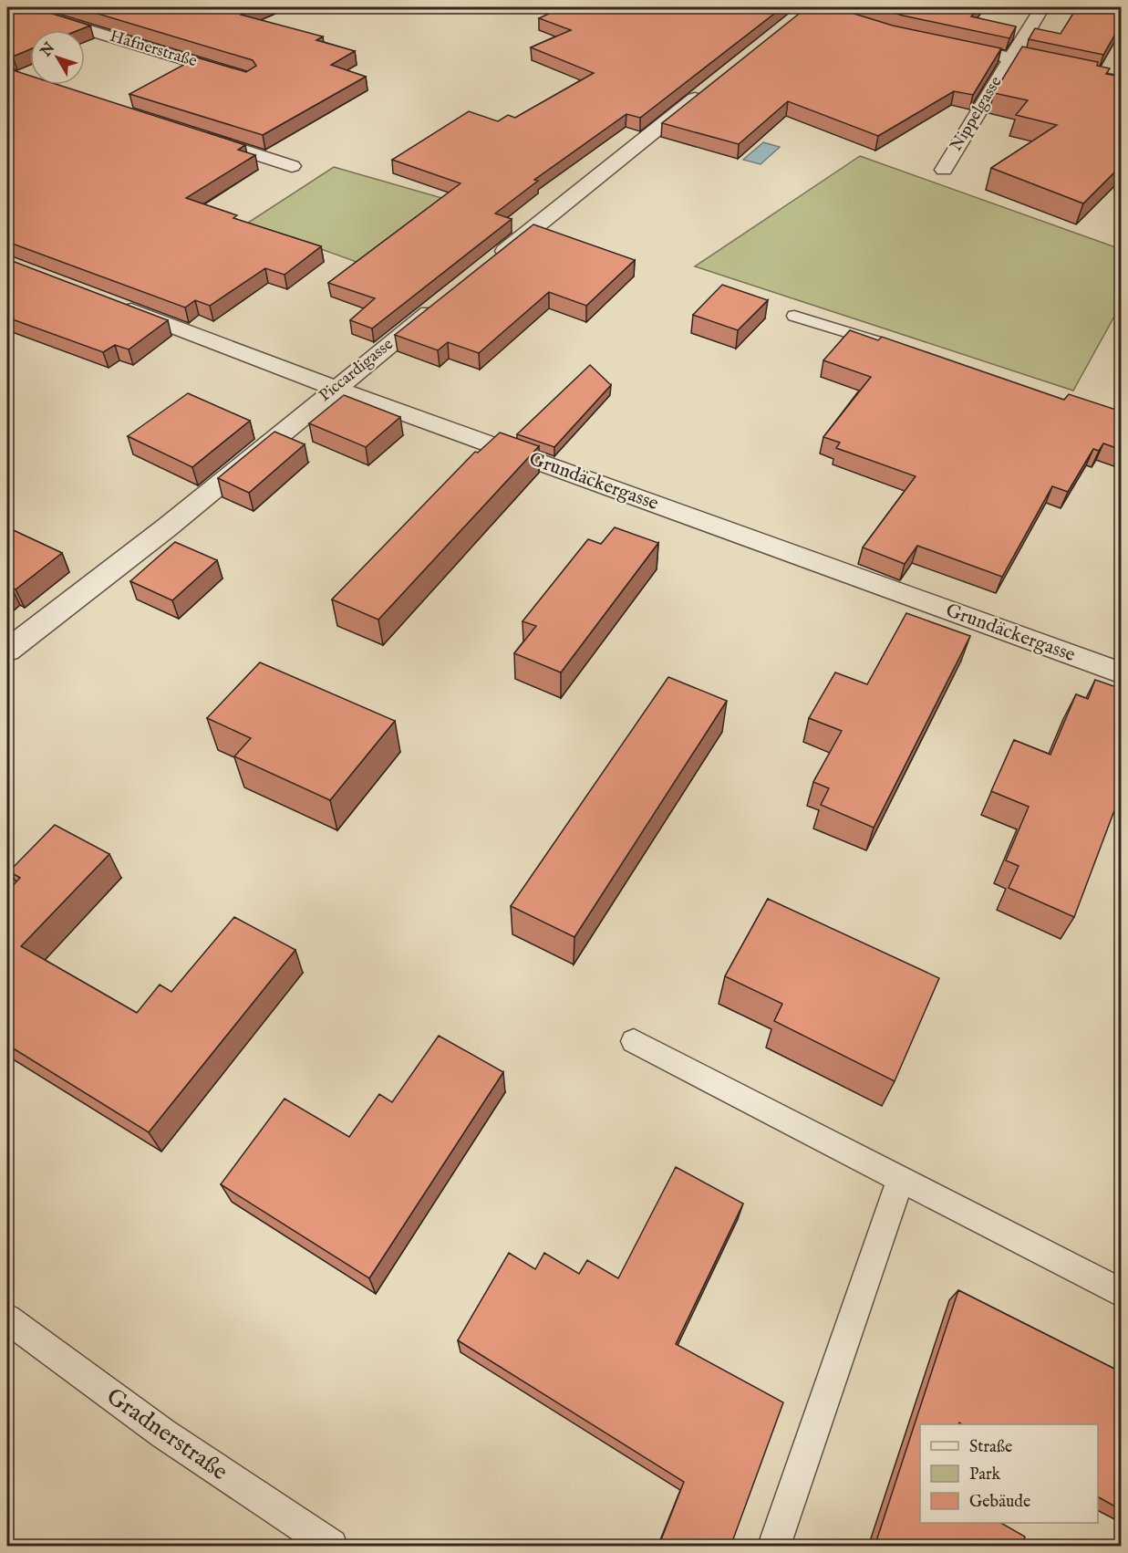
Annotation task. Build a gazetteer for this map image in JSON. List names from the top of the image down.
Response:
{
  "streets": {
    "street": [
      "Hafnerstraße",
      "Nippelgasse",
      "Piccardigasse",
      "Grundäckergasse"
    ],
    "lane": ["Gradnerstraße"]
  },
  "crossings": [
    ["Piccardigasse", "Grundäckergasse"]
  ],
  "legend": ["Straße", "Park", "Gebäude"],
  "north": "top left"
}
